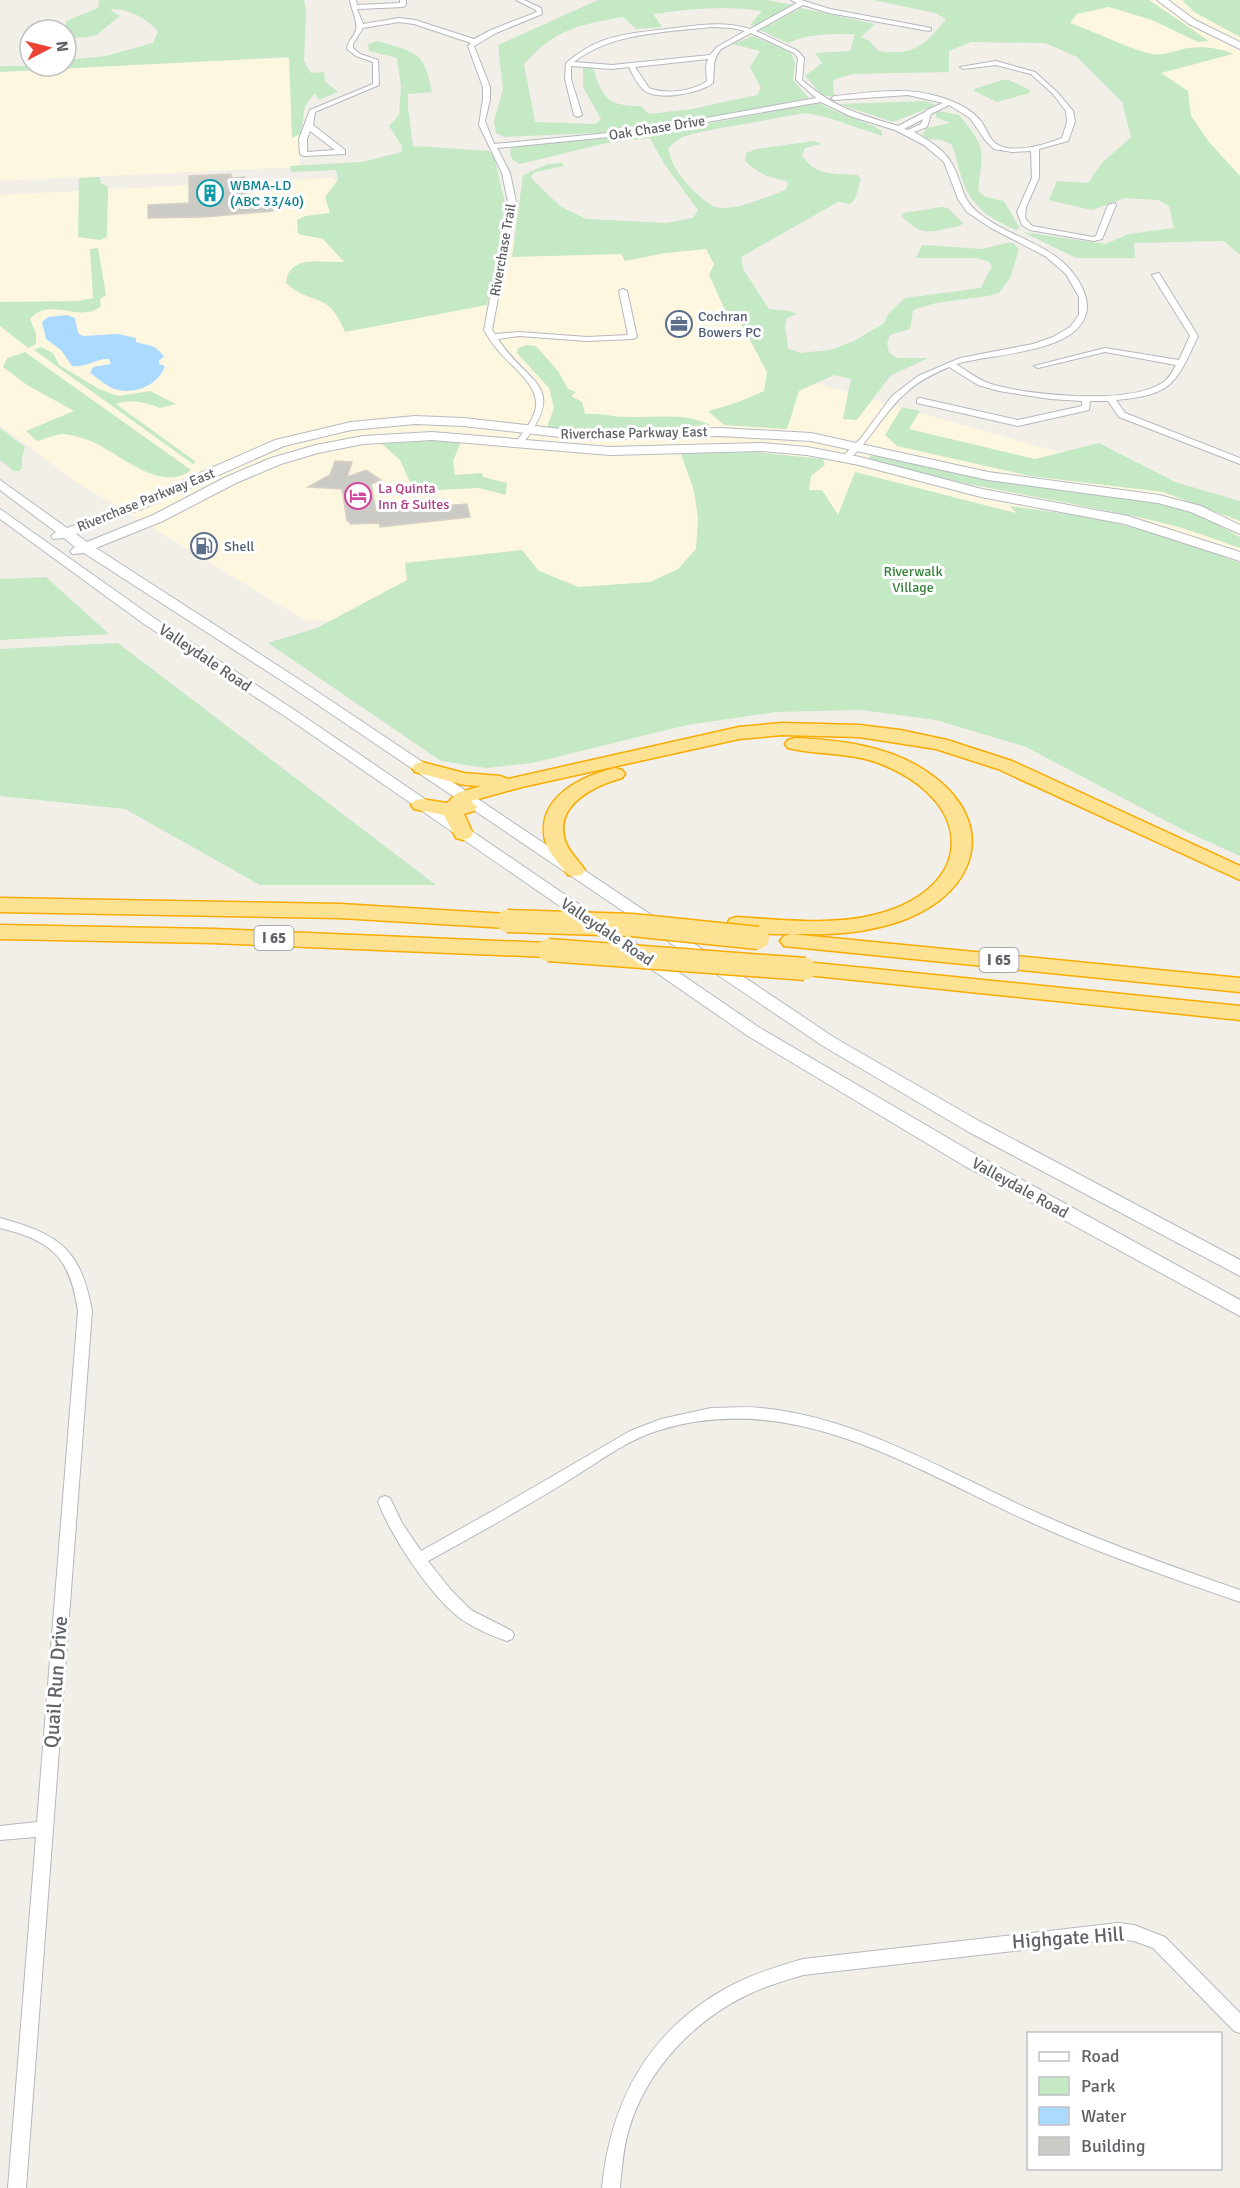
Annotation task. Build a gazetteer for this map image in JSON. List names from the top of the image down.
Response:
{
  "streets": {
    "highway": ["I 65"],
    "main road": ["Riverchase Parkway East", "Valleydale Road"],
    "street": [
      "Oak Chase Drive",
      "Riverchase Trail",
      "Quail Run Drive",
      "Highgate Hill"
    ]
  },
  "crossings": [
    ["Oak Chase Drive", "Riverchase Trail"],
    ["Riverchase Parkway East", "Valleydale Road"]
  ],
  "parks": ["Riverwalk Village"],
  "places": {
    "building": ["WBMA-LD (ABC 33/40)"],
    "office": ["Cochran Bowers PC"],
    "hotel": ["La Quinta Inn & Suites"],
    "fuel station": ["Shell"]
  },
  "legend": [
    "Road",
    "Park",
    "Water",
    "Building"
  ],
  "north": "right"
}
